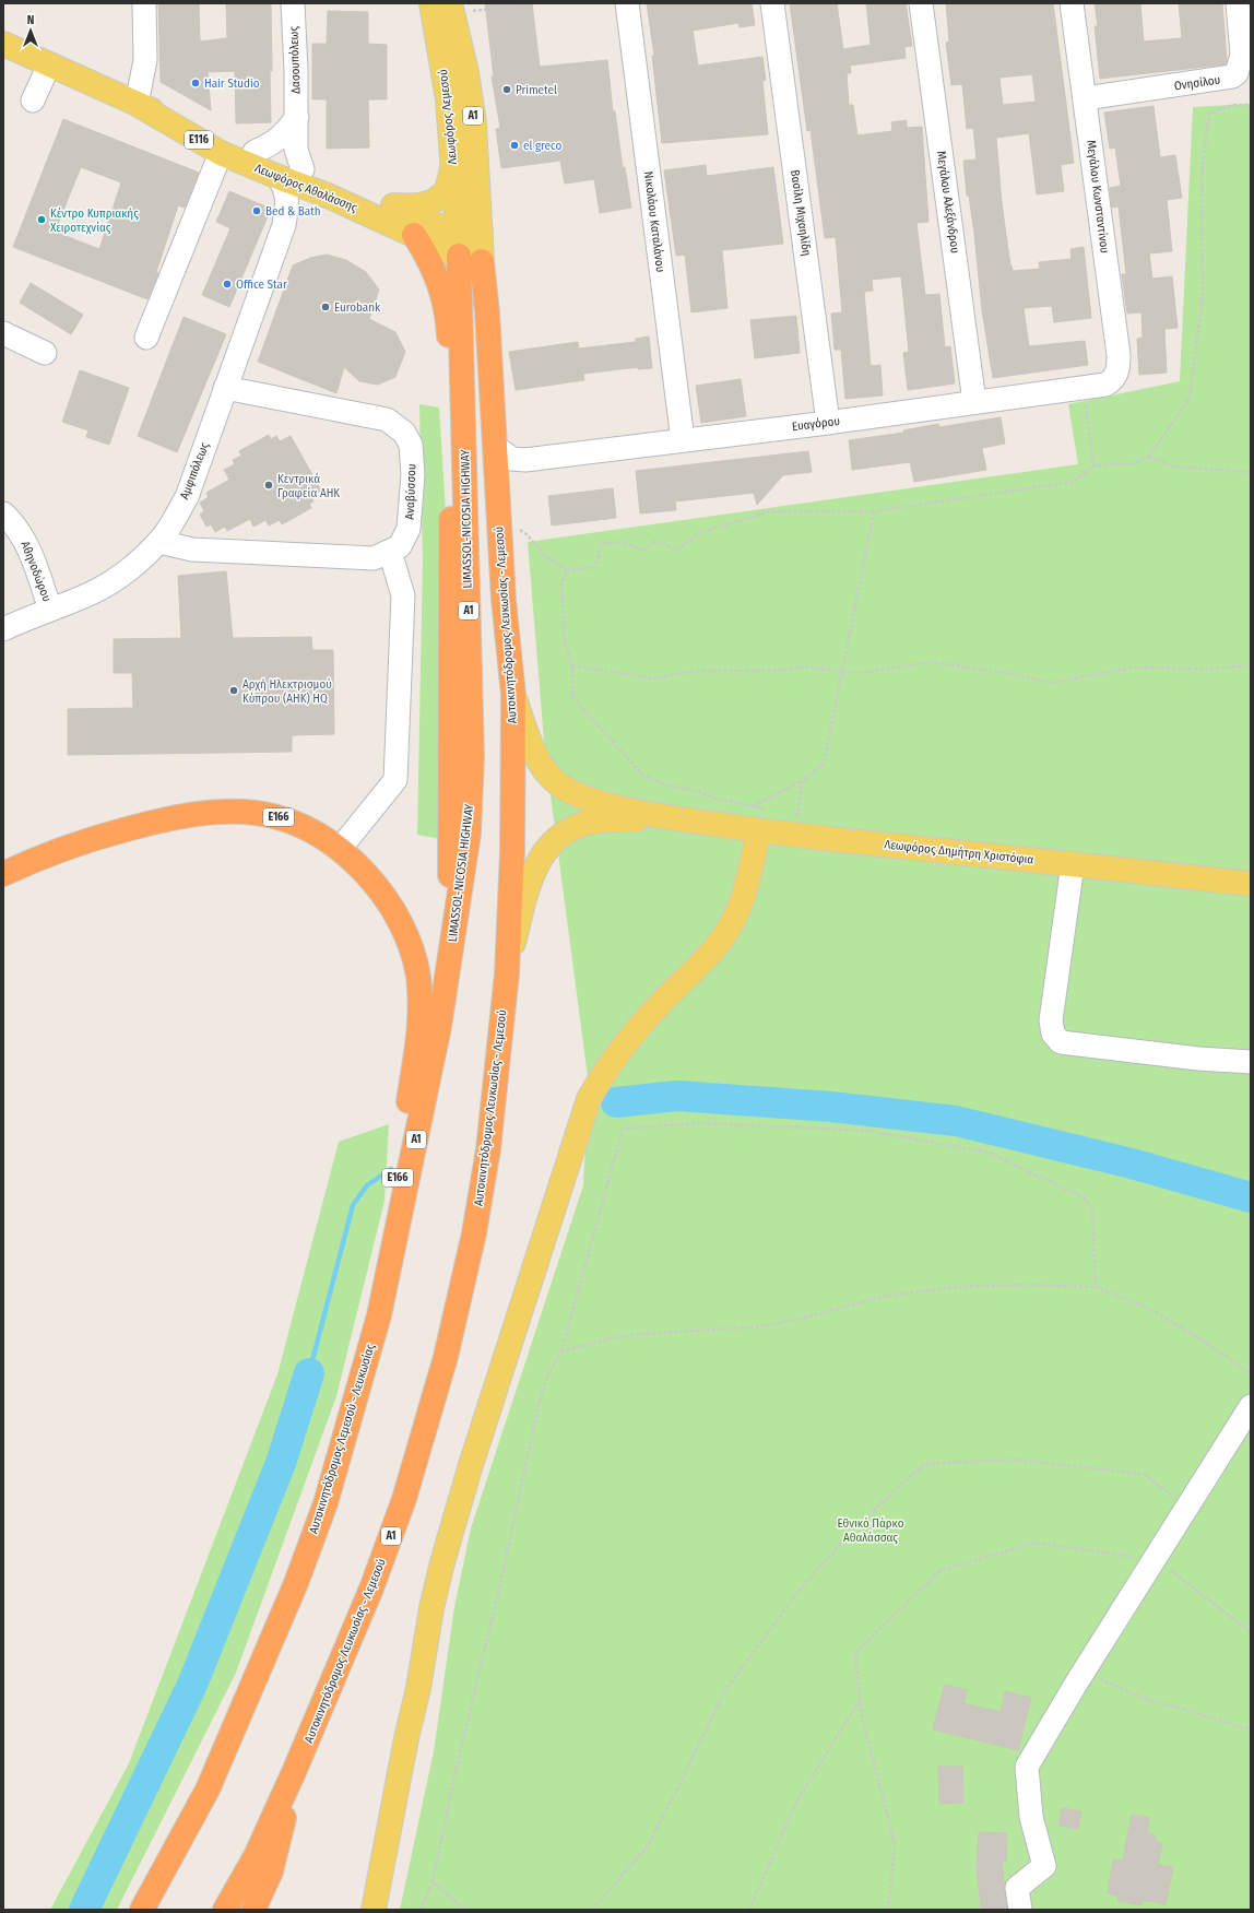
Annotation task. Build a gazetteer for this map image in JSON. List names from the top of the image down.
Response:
{
  "streets": {
    "highway": [
      "A1",
      "LIMASSOL-NICOSIA HIGHWAY",
      "Αυτοκινητόδρομος Λευκωσίας - Λεμεσού",
      "E166",
      "Αυτοκινητόδρομος Λεμεσού - Λευκωσίας"
    ],
    "main road": [
      "Λεωφόρος Λεμεσού",
      "E116",
      "Λεωφόρος Αθαλάσσης",
      "Λεωφόρος Δημήτρη Χριστόφια"
    ],
    "street": [
      "Δασουπόλεως",
      "Ονησίλου",
      "Μεγάλου Κωνσταντίνου",
      "Μεγάλου Αλεξάνδρου",
      "Βασίλη Μιχαηλίδη",
      "Νικολάου Καταλάνου",
      "Ευαγόρου",
      "Αμφιπόλεως",
      "Αναβύσσου",
      "Αθηνοδώρου"
    ]
  },
  "crossings": [
    ["Δασουπόλεως", "Λεωφόρος Αθαλάσσης"],
    ["Ονησίλου", "Μεγάλου Κωνσταντίνου"],
    ["A1", "Λεωφόρος Λεμεσού"],
    ["A1", "Λεωφόρος Αθαλάσσης"],
    ["A1", "LIMASSOL-NICOSIA HIGHWAY"],
    ["A1", "Αυτοκινητόδρομος Λευκωσίας - Λεμεσού"],
    ["Λεωφόρος Λεμεσού", "Λεωφόρος Αθαλάσσης"],
    ["Λεωφόρος Αθαλάσσης", "Αμφιπόλεως"],
    ["Λεωφόρος Αθαλάσσης", "LIMASSOL-NICOSIA HIGHWAY"],
    ["Λεωφόρος Αθαλάσσης", "Αυτοκινητόδρομος Λευκωσίας - Λεμεσού"],
    ["Μεγάλου Κωνσταντίνου", "Ευαγόρου"],
    ["Μεγάλου Αλεξάνδρου", "Ευαγόρου"],
    ["Βασίλη Μιχαηλίδη", "Ευαγόρου"],
    ["Νικολάου Καταλάνου", "Ευαγόρου"],
    ["Ευαγόρου", "Αυτοκινητόδρομος Λευκωσίας - Λεμεσού"],
    ["Αμφιπόλεως", "Αναβύσσου"],
    ["Αμφιπόλεως", "Αθηνοδώρου"],
    ["LIMASSOL-NICOSIA HIGHWAY", "Αυτοκινητόδρομος Λευκωσίας - Λεμεσού"],
    ["LIMASSOL-NICOSIA HIGHWAY", "Αυτοκινητόδρομος Λεμεσού - Λευκωσίας"],
    ["Αυτοκινητόδρομος Λευκωσίας - Λεμεσού", "Λεωφόρος Δημήτρη Χριστόφια"],
    ["E166", "Αυτοκινητόδρομος Λεμεσού - Λευκωσίας"]
  ],
  "parks": ["Εθνικό Πάρκο Αθαλάσσας"],
  "places": [
    "Hair Studio",
    "Primetel",
    "el greco",
    "Bed & Bath",
    "Κέντρο Κυπριακής Χειροτεχνίας",
    "Office Star",
    "Eurobank",
    "Κεντρικά Γραφεία ΑΗΚ",
    "Αρχή Ηλεκτρισμού Κύπρου (ΑΗΚ) HQ"
  ],
  "north": "top"
}
